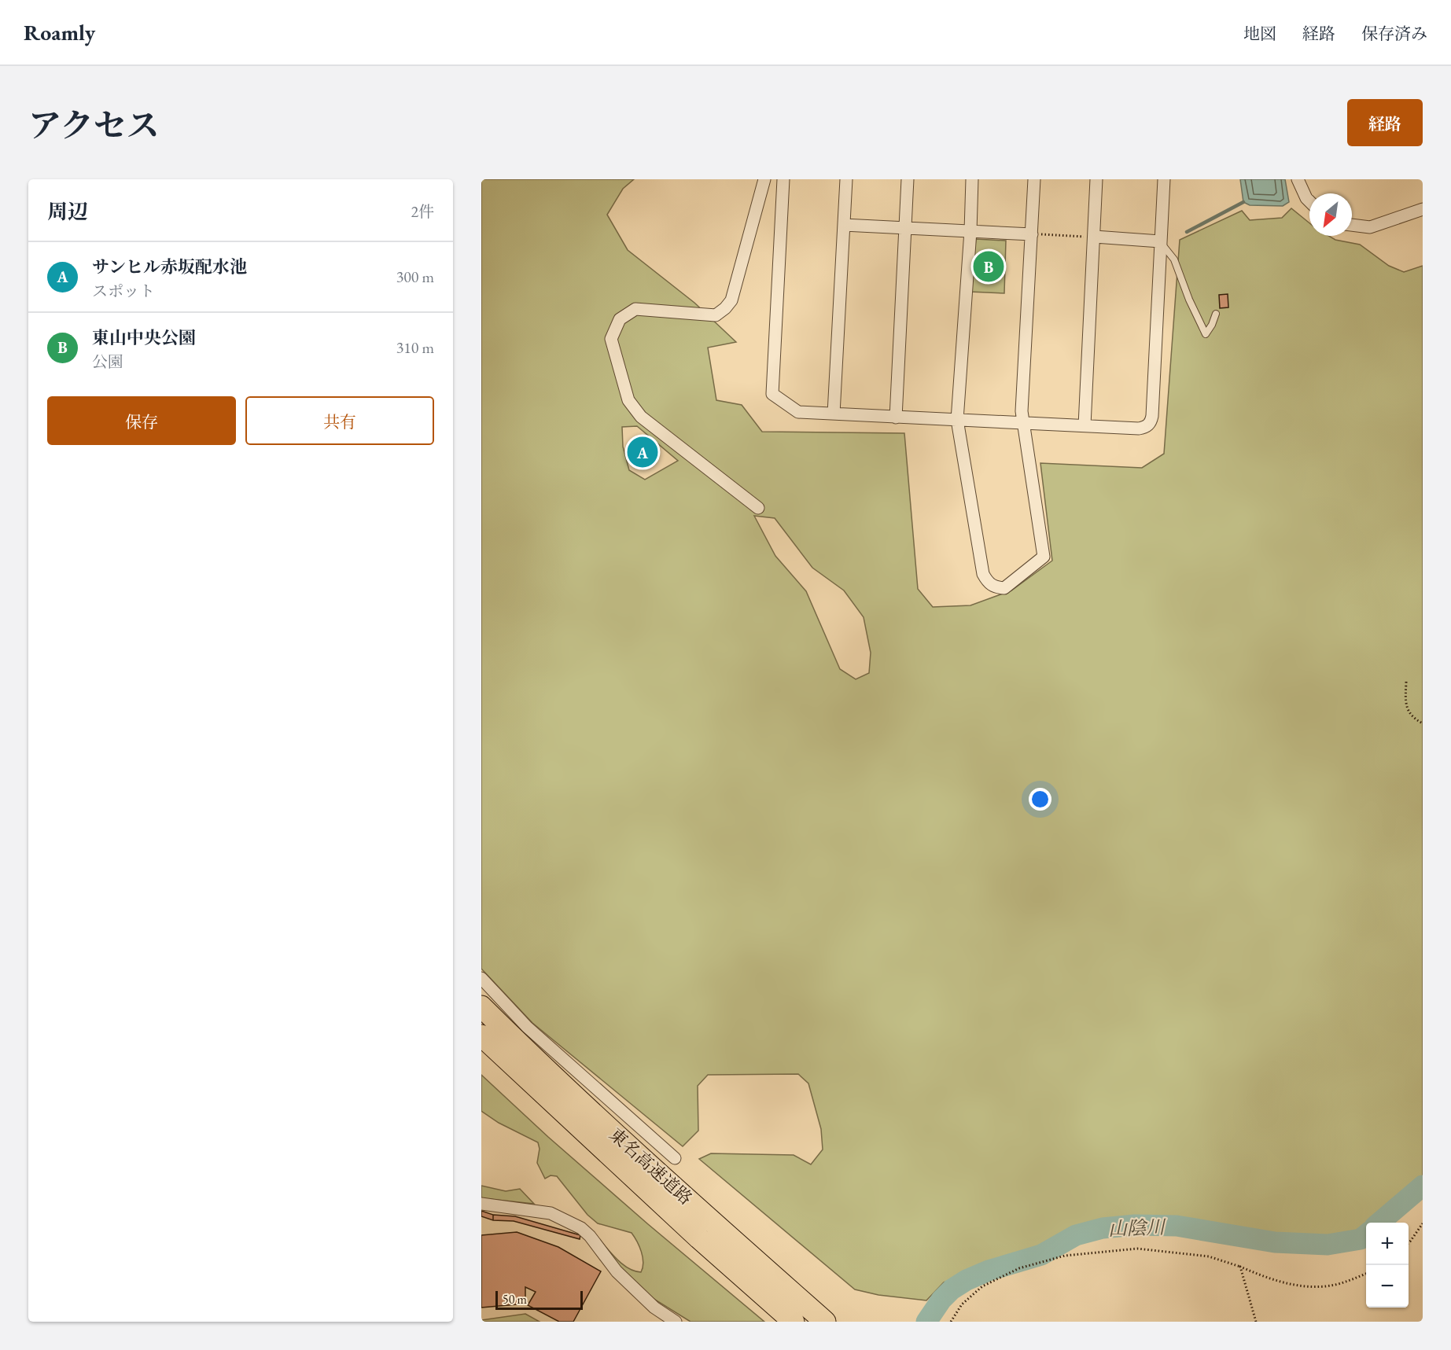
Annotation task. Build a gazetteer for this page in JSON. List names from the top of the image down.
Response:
{
  "streets": {
    "highway": ["東名高速道路"]
  },
  "water": ["山陰川"],
  "scale_bar": "50 m",
  "north": "bottom left",
  "page": {
    "header": "Roamly",
    "nav": ["地図", "経路", "保存済み"],
    "title": "アクセス",
    "buttons": [
      "経路",
      ["保存", "共有"]
    ],
    "heading": ["周辺", "2件"],
    "list": [
      {
        "mark": "A",
        "name": "サンヒル赤坂配水池",
        "note": "スポット",
        "value": "300 m"
      },
      {
        "mark": "B",
        "name": "東山中央公園",
        "note": "公園",
        "value": "310 m"
      }
    ],
    "pins": ["B", "A"],
    "map_buttons": ["+", "−"],
    "scale": "50 m"
  }
}
